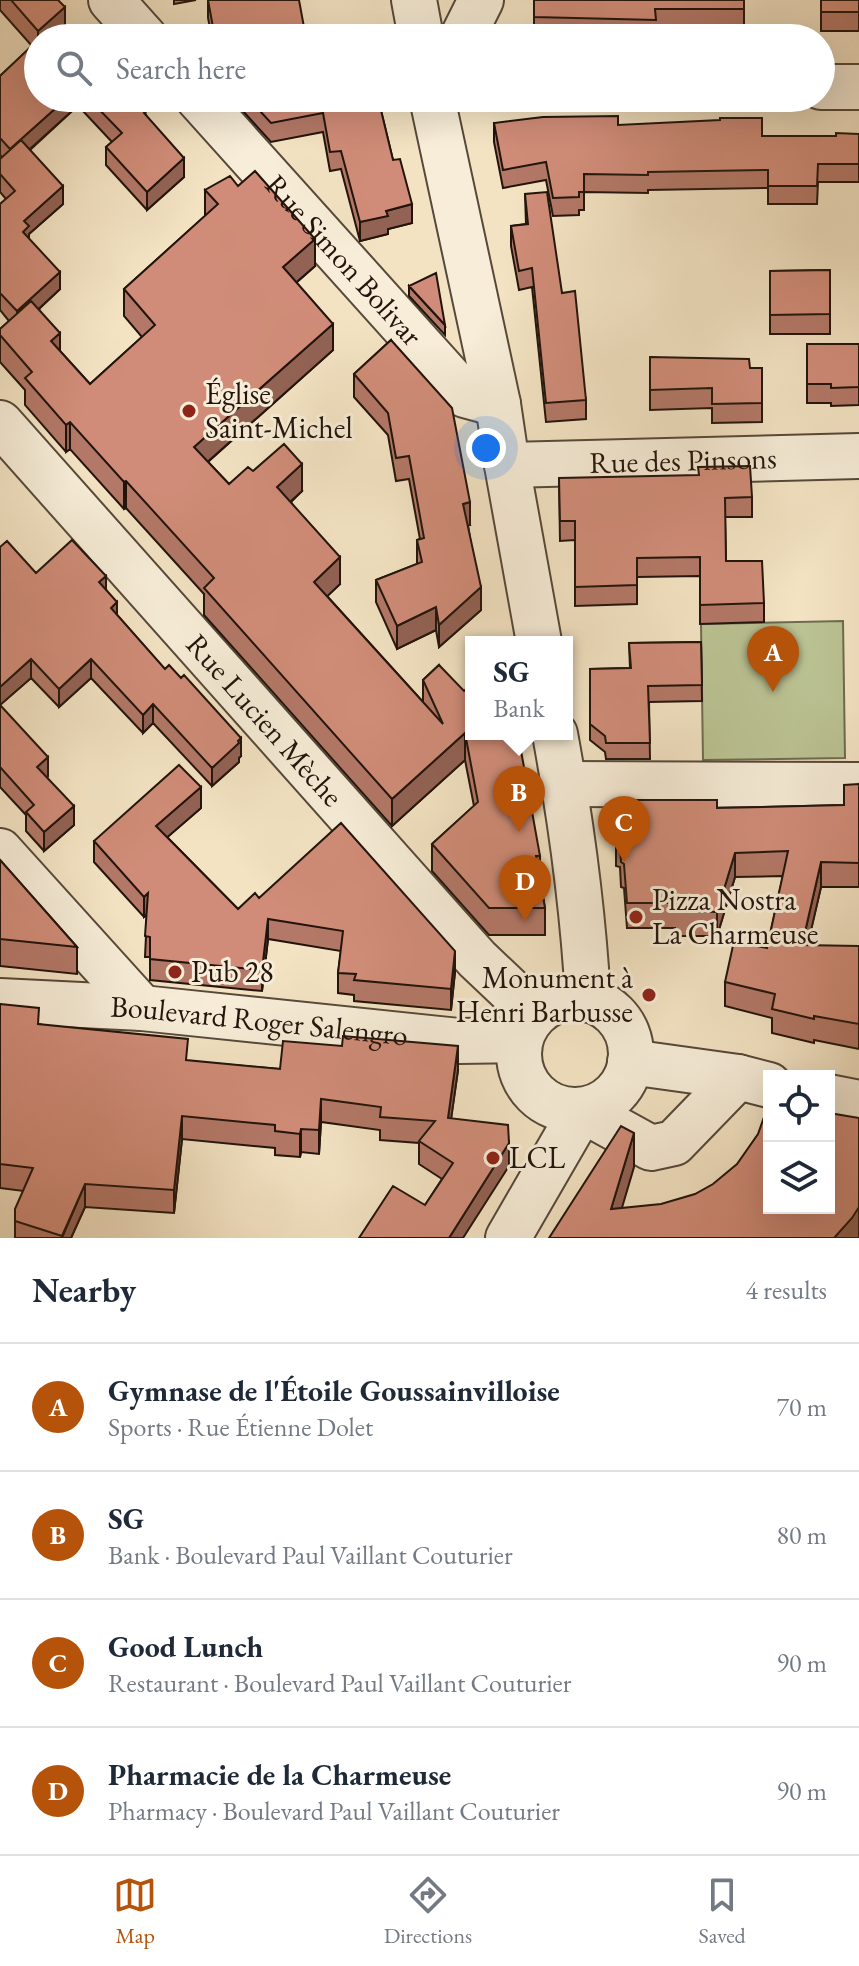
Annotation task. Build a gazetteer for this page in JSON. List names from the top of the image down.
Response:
{
  "streets": {
    "street": [
      "Rue Simon Bolivar",
      "Rue des Pinsons",
      "Rue Lucien Mèche",
      "Boulevard Roger Salengro"
    ]
  },
  "crossings": [
    ["Rue Lucien Mèche", "Boulevard Roger Salengro"]
  ],
  "places": [
    "Église Saint-Michel",
    "Pizza Nostra La Charmeuse",
    "Pub 28",
    "Monument à Henri Barbusse",
    "LCL"
  ],
  "page": {
    "search": "Search here",
    "pins": [
      "A",
      "B",
      "C",
      "D"
    ],
    "popup": ["SG", "Bank"],
    "heading": ["Nearby", "4 results"],
    "list": [
      {
        "mark": "A",
        "name": "Gymnase de l'Étoile Goussainvilloise",
        "note": "Sports · Rue Étienne Dolet",
        "value": "70 m"
      },
      {
        "mark": "B",
        "name": "SG",
        "note": "Bank · Boulevard Paul Vaillant Couturier",
        "value": "80 m"
      },
      {
        "mark": "C",
        "name": "Good Lunch",
        "note": "Restaurant · Boulevard Paul Vaillant Couturier",
        "value": "90 m"
      },
      {
        "mark": "D",
        "name": "Pharmacie de la Charmeuse",
        "note": "Pharmacy · Boulevard Paul Vaillant Couturier",
        "value": "90 m"
      }
    ],
    "nav": ["Map", "Directions", "Saved"]
  }
}
